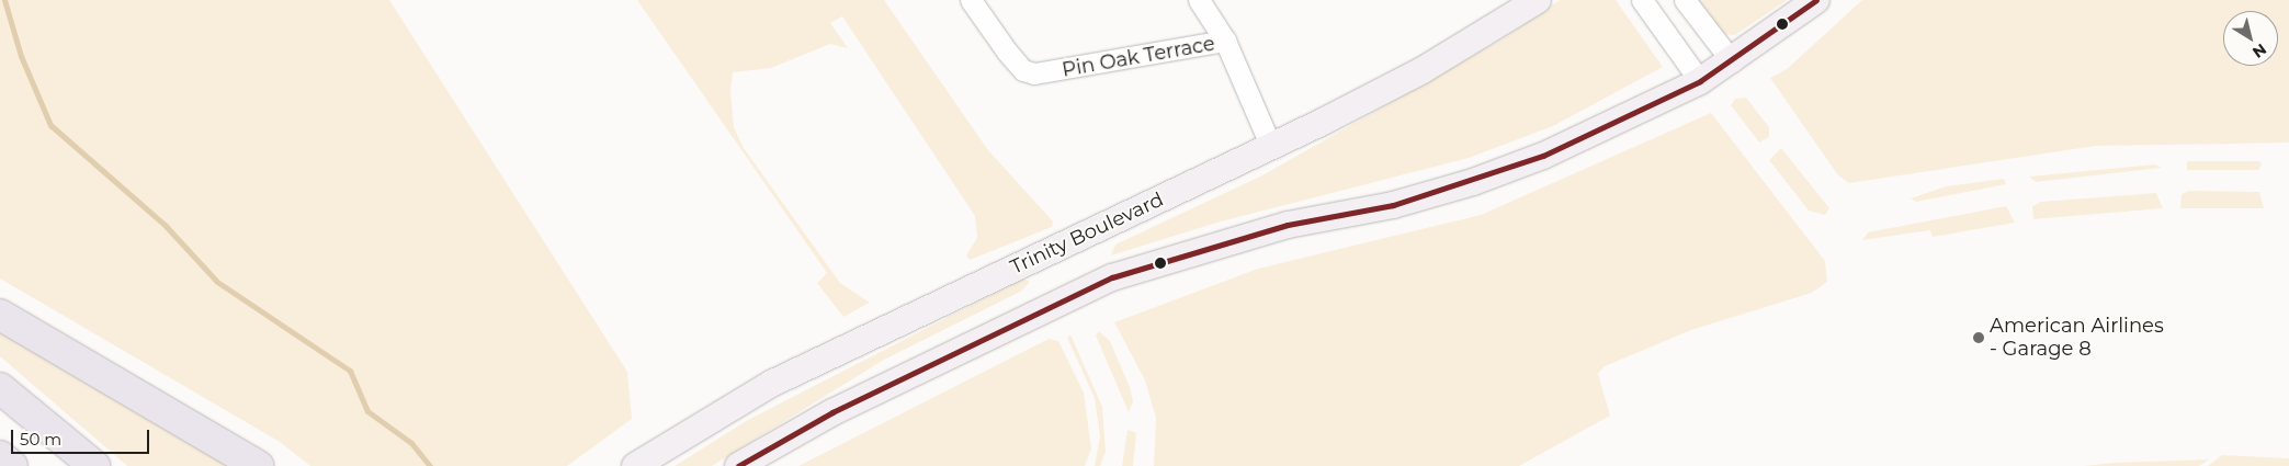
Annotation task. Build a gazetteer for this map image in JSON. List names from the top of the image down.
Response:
{
  "streets": {
    "main road": ["Trinity Boulevard"],
    "street": ["Pin Oak Terrace"]
  },
  "crossings": [
    ["Pin Oak Terrace", "Trinity Boulevard"]
  ],
  "places": ["American Airlines - Garage 8"],
  "scale_bar": "50 m",
  "north": "bottom right"
}
